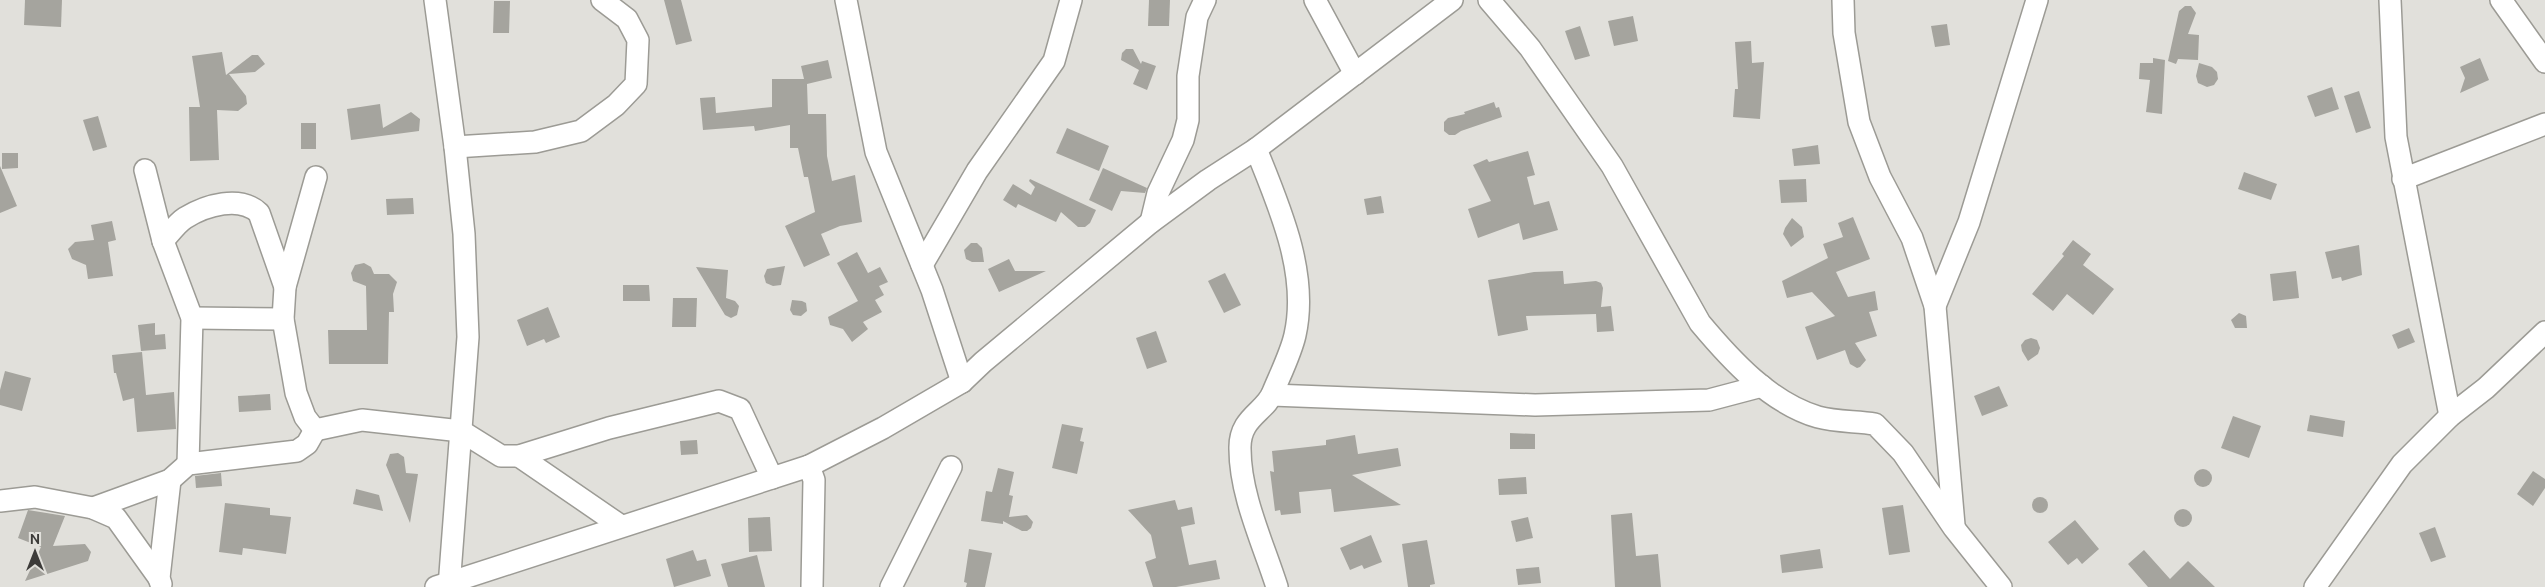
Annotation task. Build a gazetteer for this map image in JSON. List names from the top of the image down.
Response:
{
  "north": "top"
}
